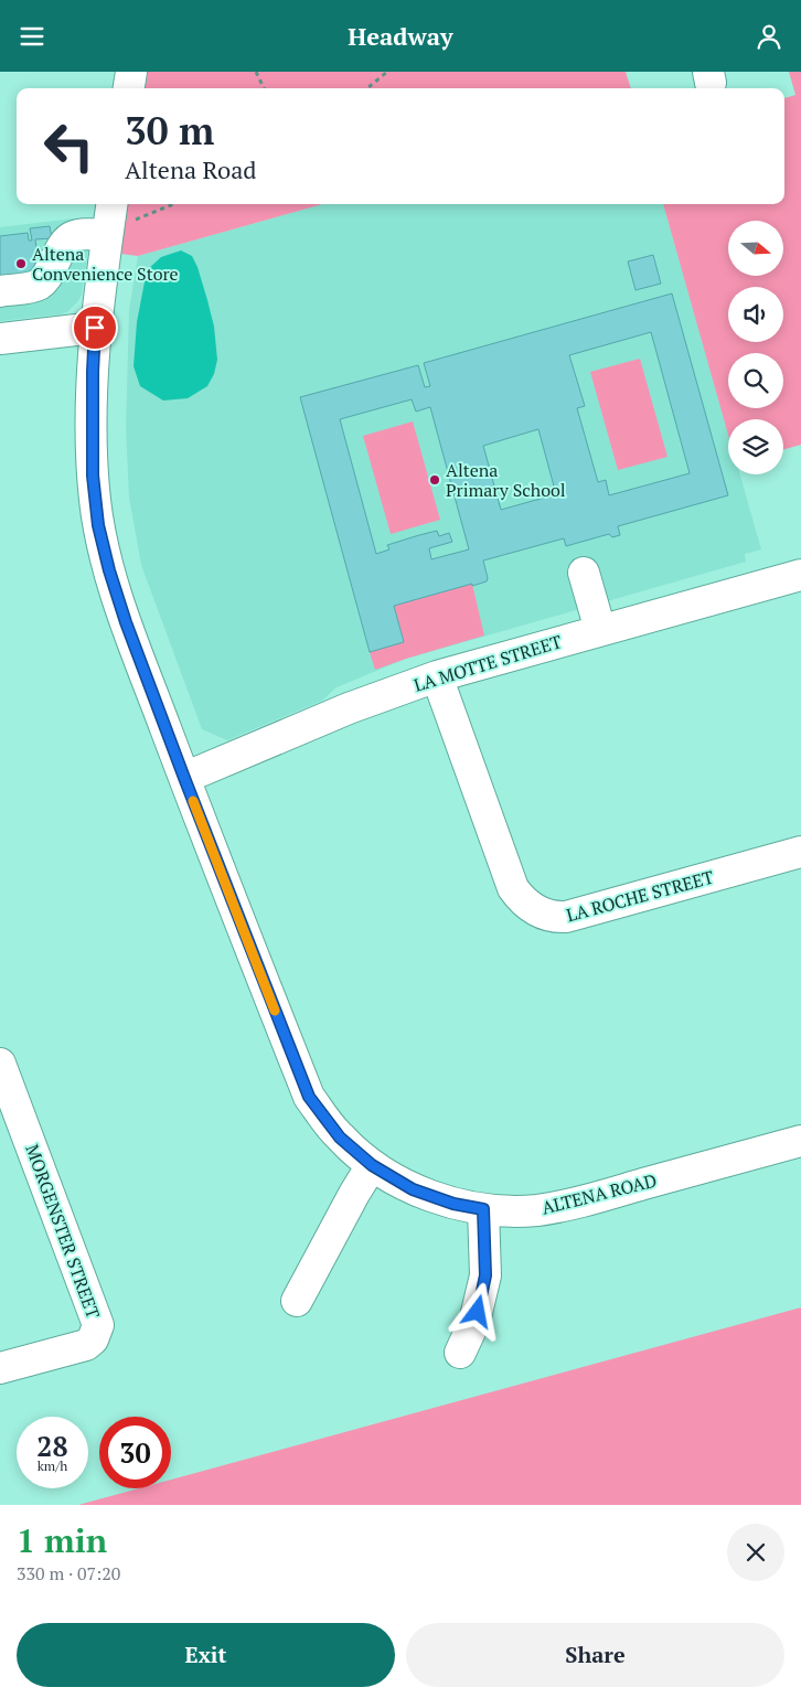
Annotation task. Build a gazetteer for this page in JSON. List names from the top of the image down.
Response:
{
  "streets": {
    "street": [
      "LA MOTTE STREET",
      "LA ROCHE STREET",
      "ALTENA ROAD",
      "MORGENSTER STREET"
    ]
  },
  "crossings": [
    ["LA MOTTE STREET", "LA ROCHE STREET"],
    ["LA MOTTE STREET", "ALTENA ROAD"]
  ],
  "places": ["Altena Convenience Store", "Altena Primary School"],
  "north": "right",
  "page": {
    "header": "Headway",
    "turn": ["30 m", "Altena Road"],
    "speed": "28 km/h",
    "limit": "30",
    "heading": ["1 min", "330 m · 07:20"],
    "buttons": ["Exit", "Share"]
  }
}
